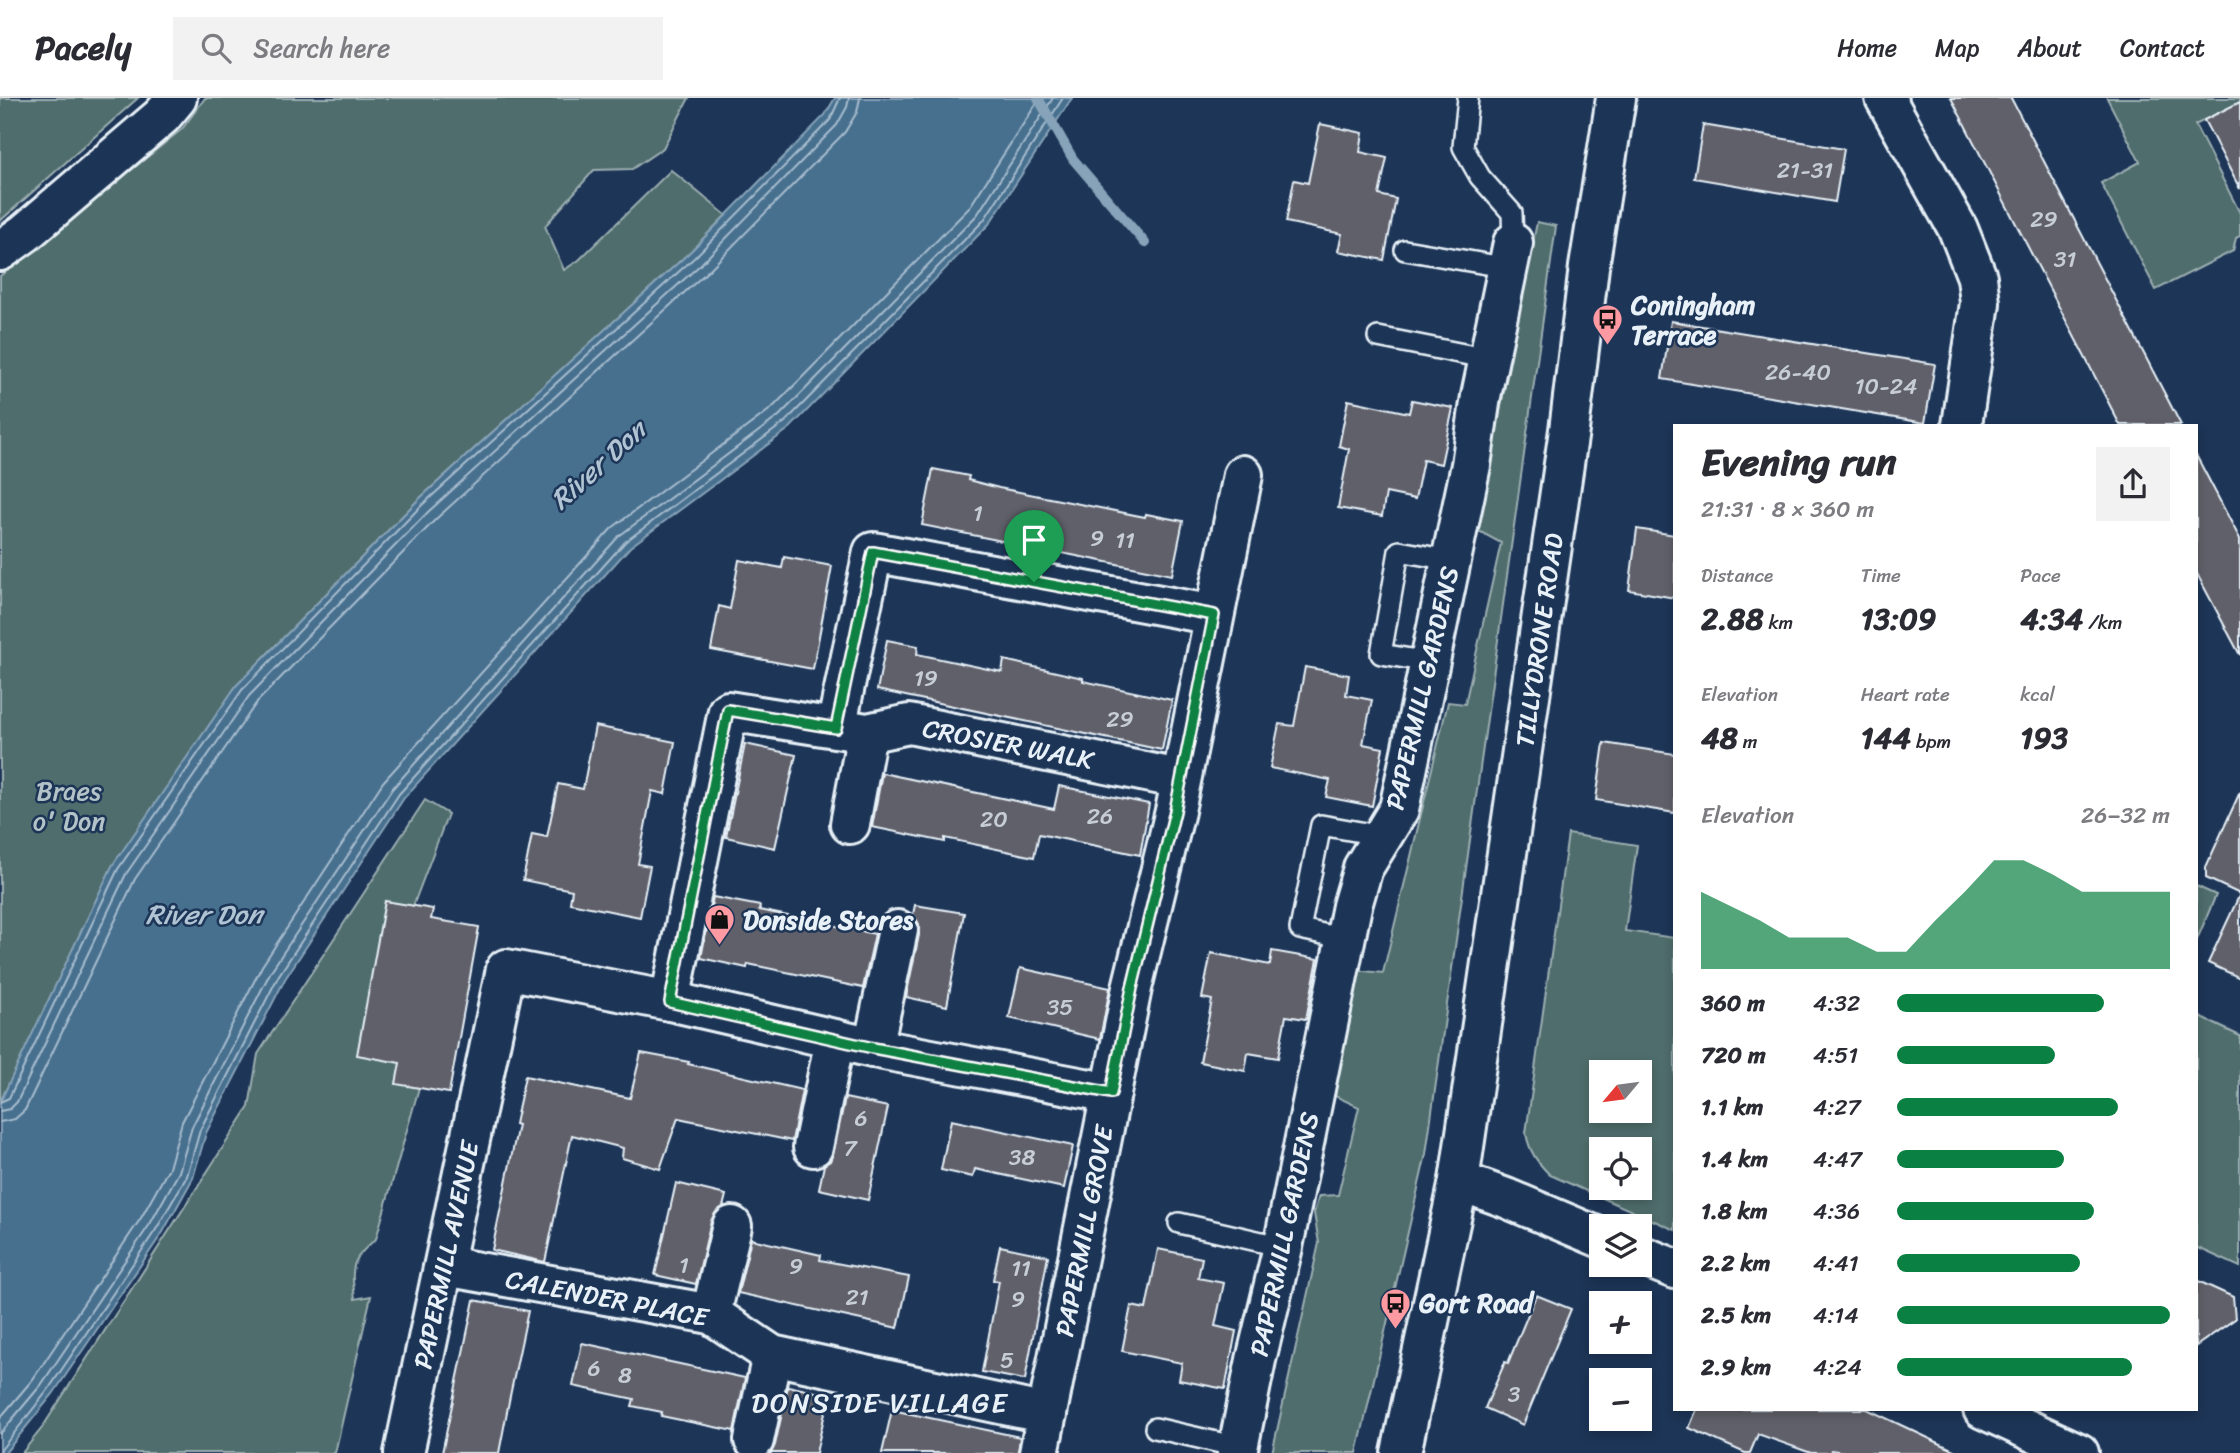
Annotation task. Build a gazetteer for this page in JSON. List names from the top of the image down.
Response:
{
  "streets": {
    "street": [
      "TILLYDRONE ROAD",
      "PAPERMILL GARDENS",
      "CROSIER WALK",
      "PAPERMILL GROVE",
      "PAPERMILL AVENUE",
      "CALENDER PLACE"
    ]
  },
  "crossings": [
    ["CROSIER WALK", "PAPERMILL GROVE"],
    ["PAPERMILL GROVE", "CALENDER PLACE"],
    ["PAPERMILL AVENUE", "CALENDER PLACE"]
  ],
  "districts": ["DONSIDE VILLAGE"],
  "water": ["River Don"],
  "parks": ["Braes o' Don"],
  "places": {
    "bus stop": ["Coningham Terrace", "Gort Road"],
    "shop": ["Donside Stores"]
  },
  "house_numbers": [
    "21-31",
    "29",
    "31",
    "26-40",
    "10-24",
    "1",
    "9",
    "11",
    "19",
    "29",
    "26",
    "20",
    "35",
    "6",
    "7",
    "38",
    "1",
    "9",
    "11",
    "21",
    "9",
    "5",
    "6",
    "8",
    "3"
  ],
  "north": "bottom left",
  "page": {
    "header": "Pacely",
    "search": "Search here",
    "nav": [
      "Home",
      "Map",
      "About",
      "Contact"
    ],
    "heading": ["Evening run", "21:31 · 8 × 360 m"],
    "stats": [
      ["Distance", "2.88 km"],
      ["Time", "13:09"],
      ["Pace", "4:34 /km"],
      ["Elevation", "48 m"],
      ["Heart rate", "144 bpm"],
      ["kcal", "193"]
    ],
    "chart": ["Elevation", "26–32 m"],
    "list": [
      {
        "name": "360 m",
        "note": "4:32"
      },
      {
        "name": "720 m",
        "note": "4:51"
      },
      {
        "name": "1.1 km",
        "note": "4:27"
      },
      {
        "name": "1.4 km",
        "note": "4:47"
      },
      {
        "name": "1.8 km",
        "note": "4:36"
      },
      {
        "name": "2.2 km",
        "note": "4:41"
      },
      {
        "name": "2.5 km",
        "note": "4:14"
      },
      {
        "name": "2.9 km",
        "note": "4:24"
      }
    ],
    "map_buttons": ["+", "−"]
  }
}
